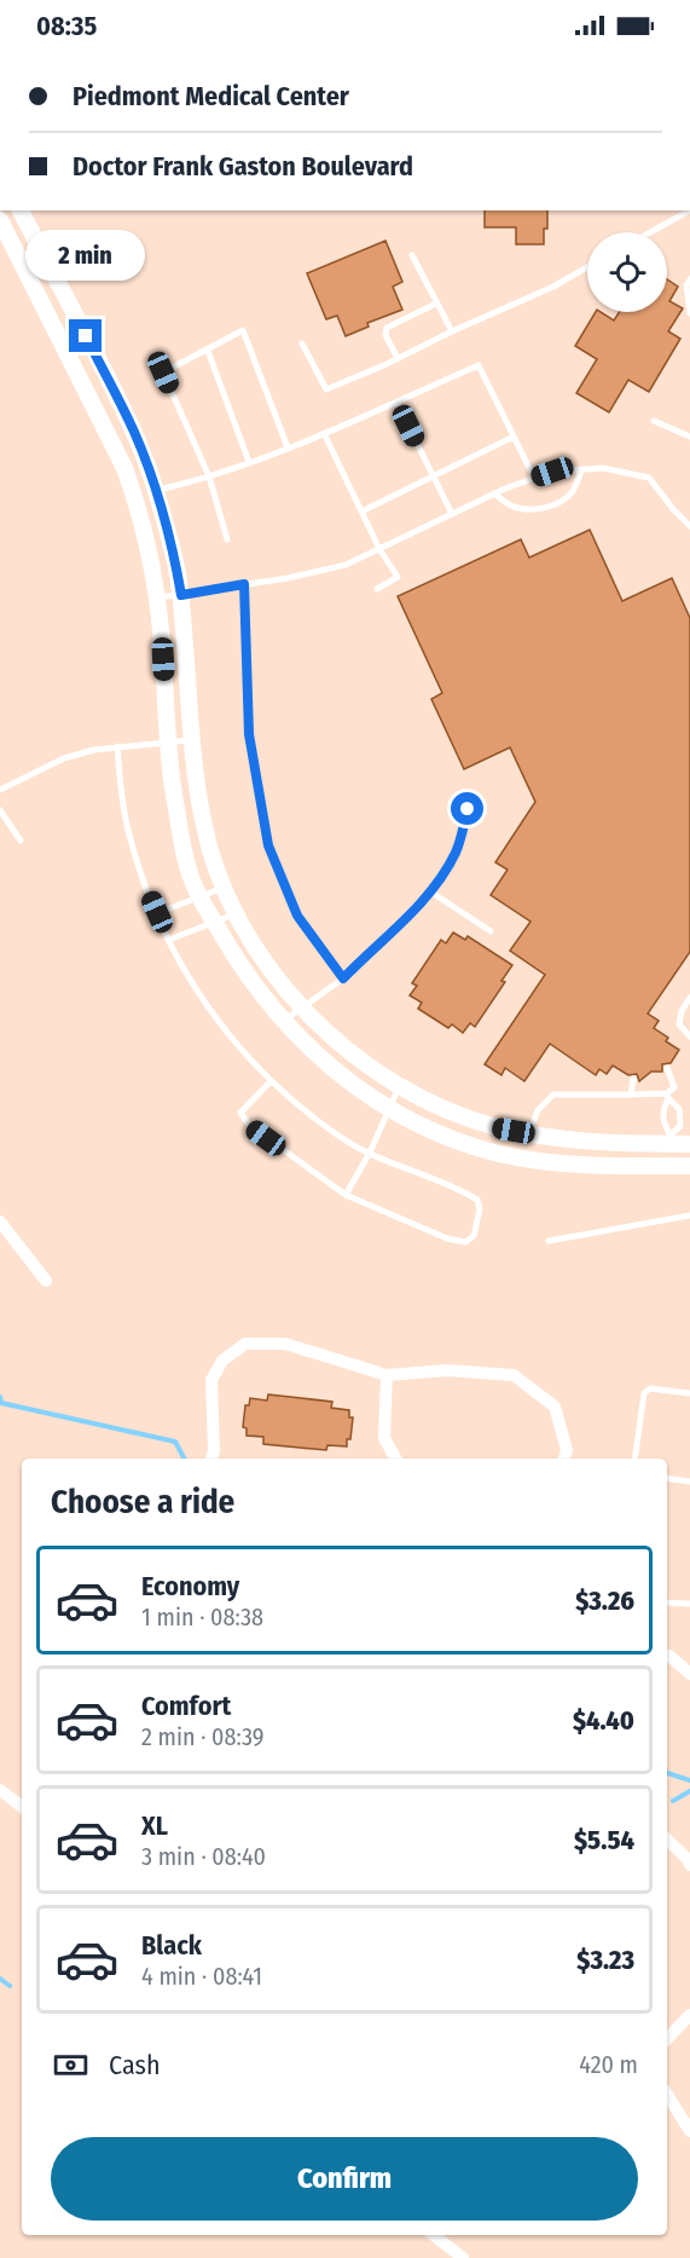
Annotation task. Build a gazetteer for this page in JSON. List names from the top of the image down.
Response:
{
  "page": {
    "status": "08:35",
    "banner": ["Piedmont Medical Center", "Doctor Frank Gaston Boulevard"],
    "bubble": "2 min",
    "heading": "Choose a ride",
    "list": [
      {
        "name": "Economy",
        "note": "1 min · 08:38",
        "value": "$3.26"
      },
      {
        "name": "Comfort",
        "note": "2 min · 08:39",
        "value": "$4.40"
      },
      {
        "name": "XL",
        "note": "3 min · 08:40",
        "value": "$5.54"
      },
      {
        "name": "Black",
        "note": "4 min · 08:41",
        "value": "$3.23"
      }
    ],
    "pay": ["Cash", "420 m"],
    "buttons": "Confirm"
  }
}
